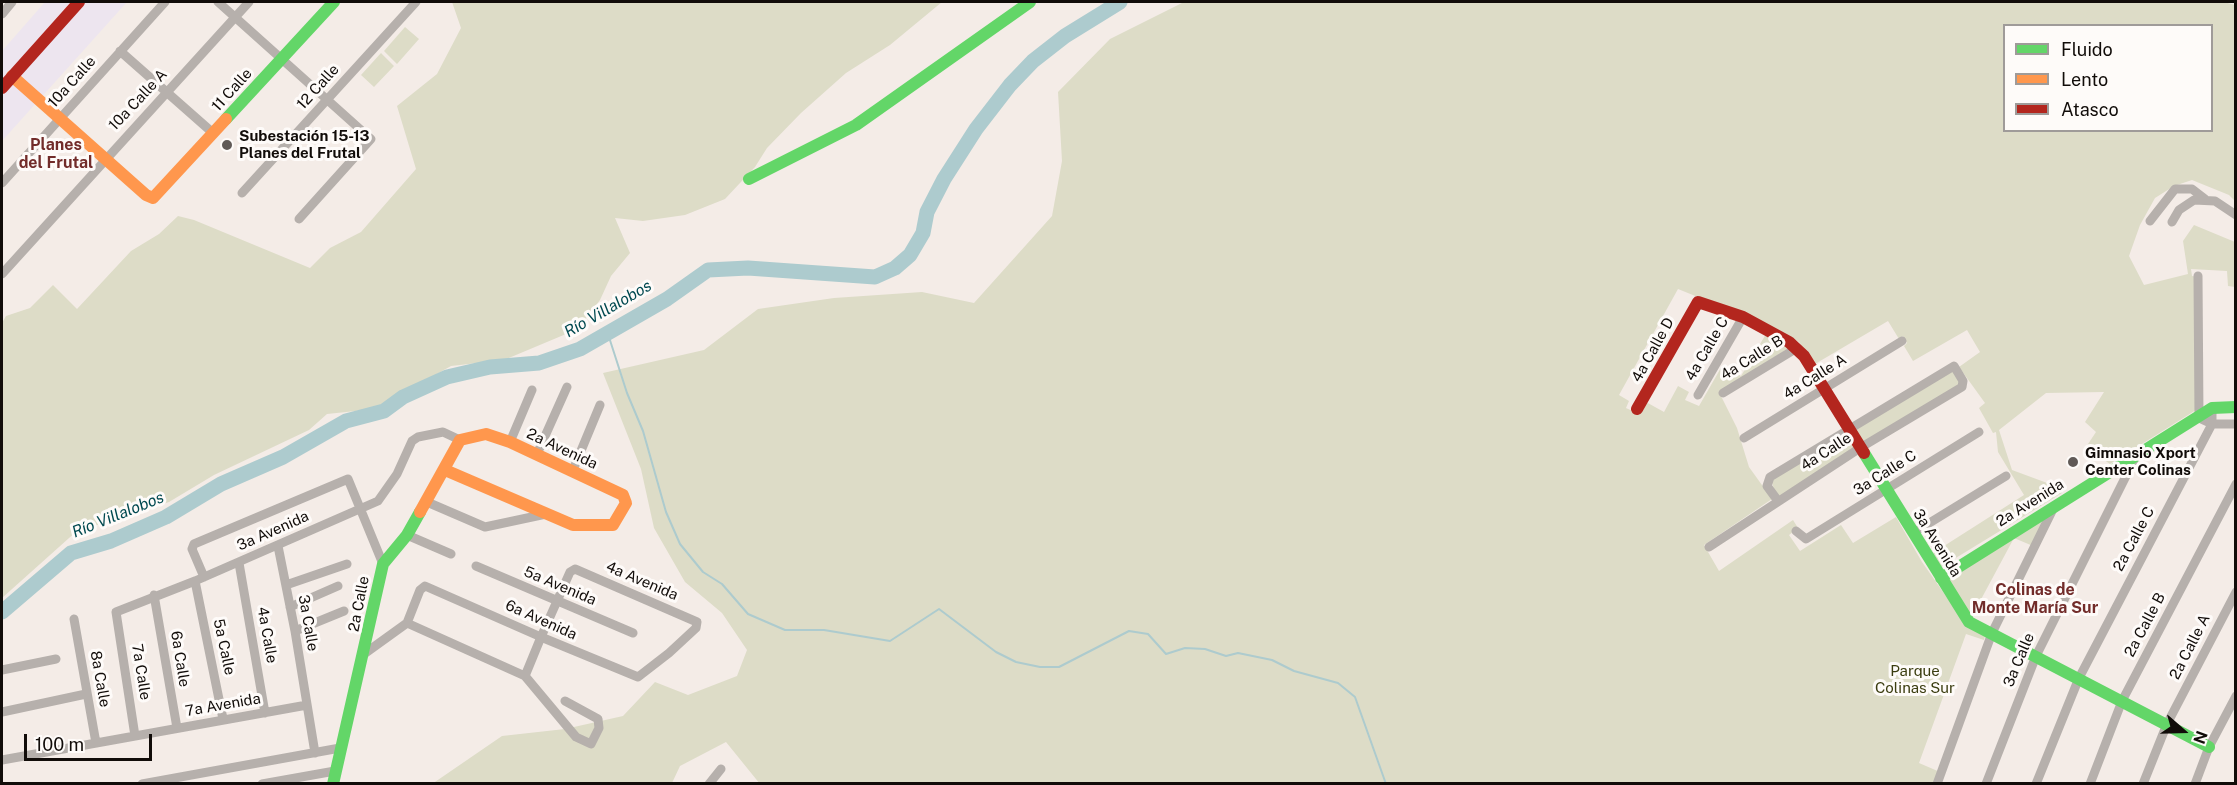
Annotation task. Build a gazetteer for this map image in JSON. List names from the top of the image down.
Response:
{
  "streets": {
    "street": [
      "10a Calle",
      "12 Calle",
      "11 Calle",
      "10a Calle A",
      "4a Calle C",
      "4a Calle D",
      "4a Calle B",
      "4a Calle A",
      "2a Avenida",
      "4a Calle",
      "3a Calle C",
      "3a Avenida",
      "2a Calle C",
      "4a Avenida",
      "5a Avenida",
      "2a Calle",
      "6a Avenida",
      "3a Calle",
      "2a Calle B",
      "5a Calle",
      "2a Calle A",
      "6a Calle",
      "7a Calle",
      "8a Calle",
      "7a Avenida"
    ]
  },
  "crossings": [
    ["11 Calle", "10a Calle A"],
    ["4a Calle C", "3a Avenida"],
    ["4a Calle D", "3a Avenida"],
    ["4a Calle B", "3a Avenida"],
    ["4a Calle A", "3a Avenida"],
    ["2a Avenida", "3a Avenida"],
    ["2a Avenida", "2a Calle C"],
    ["2a Avenida", "2a Calle"],
    ["2a Avenida", "3a Calle"],
    ["4a Calle", "3a Avenida"],
    ["4a Calle", "7a Avenida"],
    ["3a Calle C", "3a Avenida"],
    ["3a Avenida", "2a Calle C"],
    ["3a Avenida", "2a Calle"],
    ["3a Avenida", "3a Calle"],
    ["3a Avenida", "2a Calle B"],
    ["3a Avenida", "5a Calle"],
    ["3a Avenida", "2a Calle A"],
    ["3a Avenida", "6a Calle"],
    ["3a Avenida", "7a Calle"],
    ["4a Avenida", "5a Avenida"],
    ["4a Avenida", "6a Avenida"],
    ["3a Calle", "7a Avenida"],
    ["5a Calle", "7a Avenida"],
    ["6a Calle", "7a Avenida"],
    ["7a Calle", "7a Avenida"],
    ["8a Calle", "7a Avenida"]
  ],
  "districts": ["Planes del Frutal", "Colinas de Monte María Sur"],
  "water": ["Río Villalobos"],
  "parks": ["Parque Colinas Sur"],
  "places": ["Subestación 15-13 Planes del Frutal", "Gimnasio Xport Center Colinas"],
  "legend": ["Fluido", "Lento", "Atasco"],
  "scale_bar": "100 m",
  "north": "right"
}
